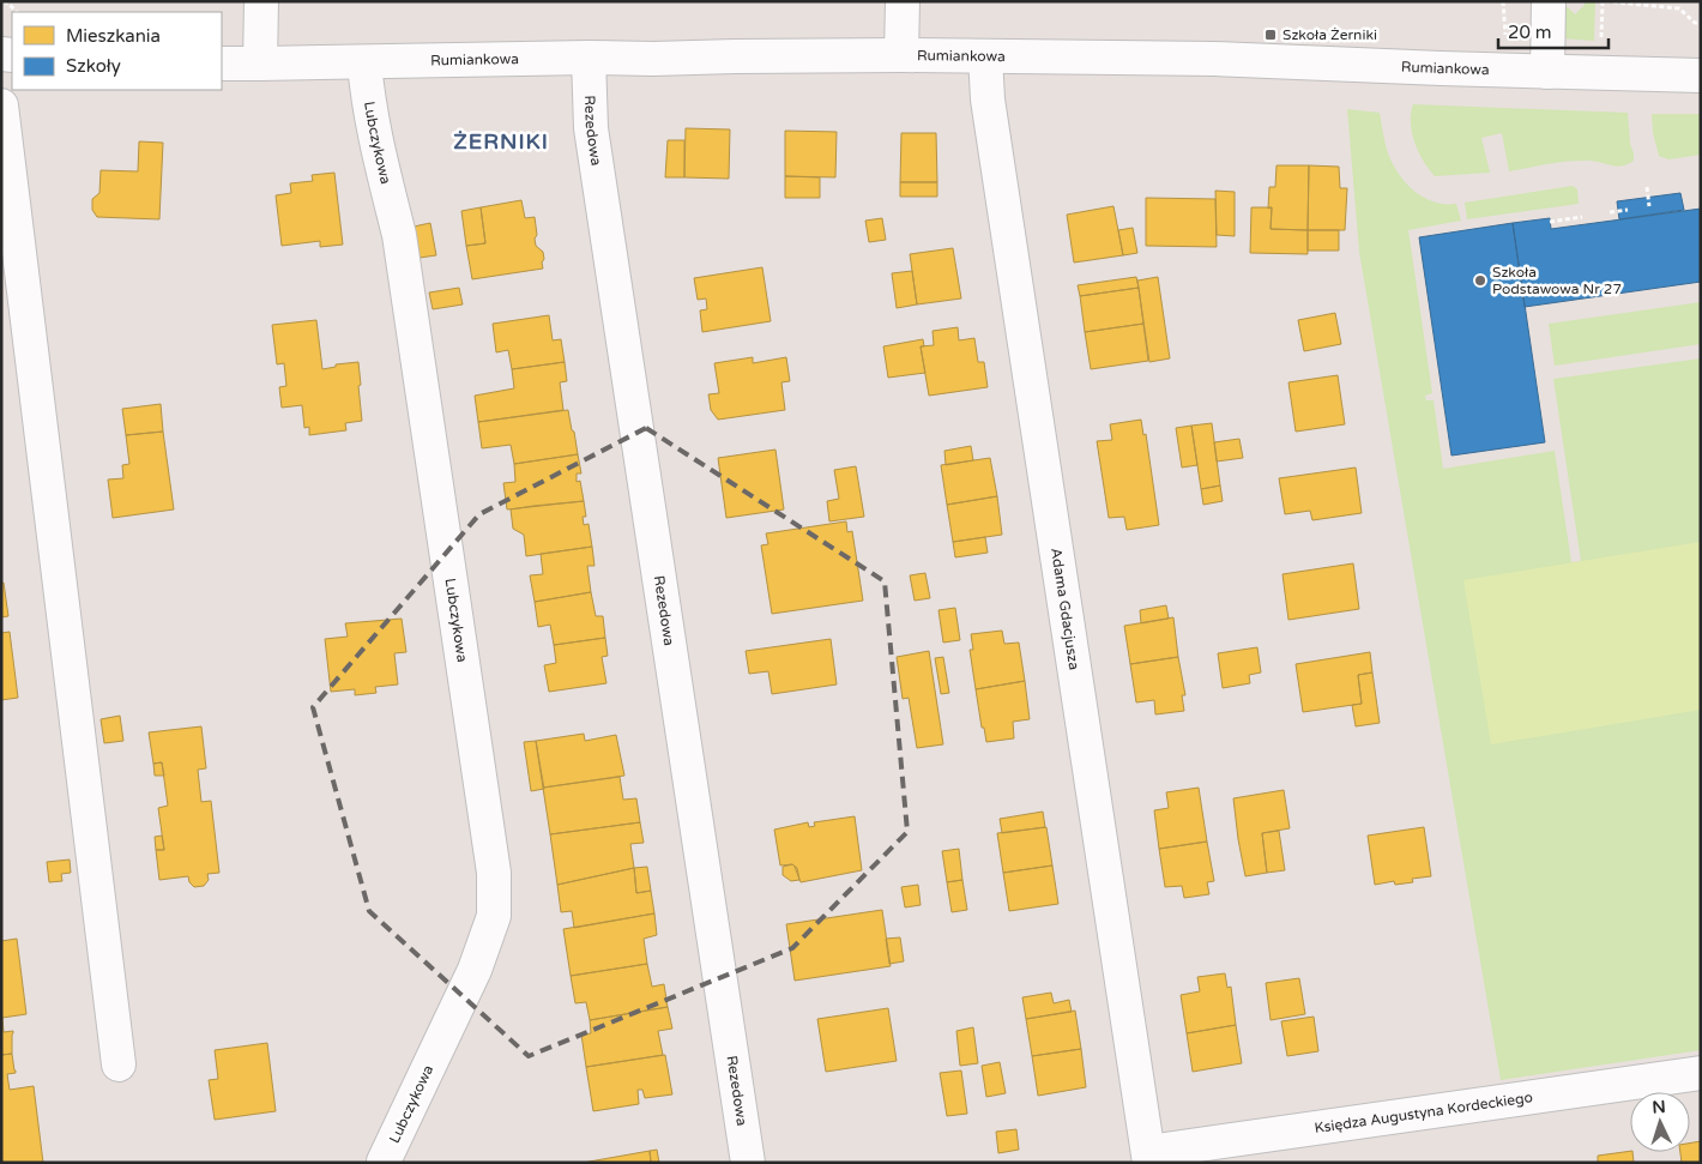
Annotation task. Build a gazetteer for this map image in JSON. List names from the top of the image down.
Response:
{
  "streets": {
    "street": [
      "Rumiankowa",
      "Rezedowa",
      "Lubczykowa",
      "Adama Gdacjusza",
      "Księdza Augustyna Kordeckiego"
    ]
  },
  "crossings": [
    ["Rumiankowa", "Rezedowa"],
    ["Rumiankowa", "Lubczykowa"],
    ["Rumiankowa", "Adama Gdacjusza"],
    ["Adama Gdacjusza", "Księdza Augustyna Kordeckiego"]
  ],
  "districts": ["ŻERNIKI"],
  "places": {
    "transit": ["Szkoła Żerniki"],
    "other": ["Szkoła Podstawowa Nr 27"]
  },
  "legend": ["Mieszkania", "Szkoły"],
  "scale_bar": "20 m",
  "north": "top"
}
